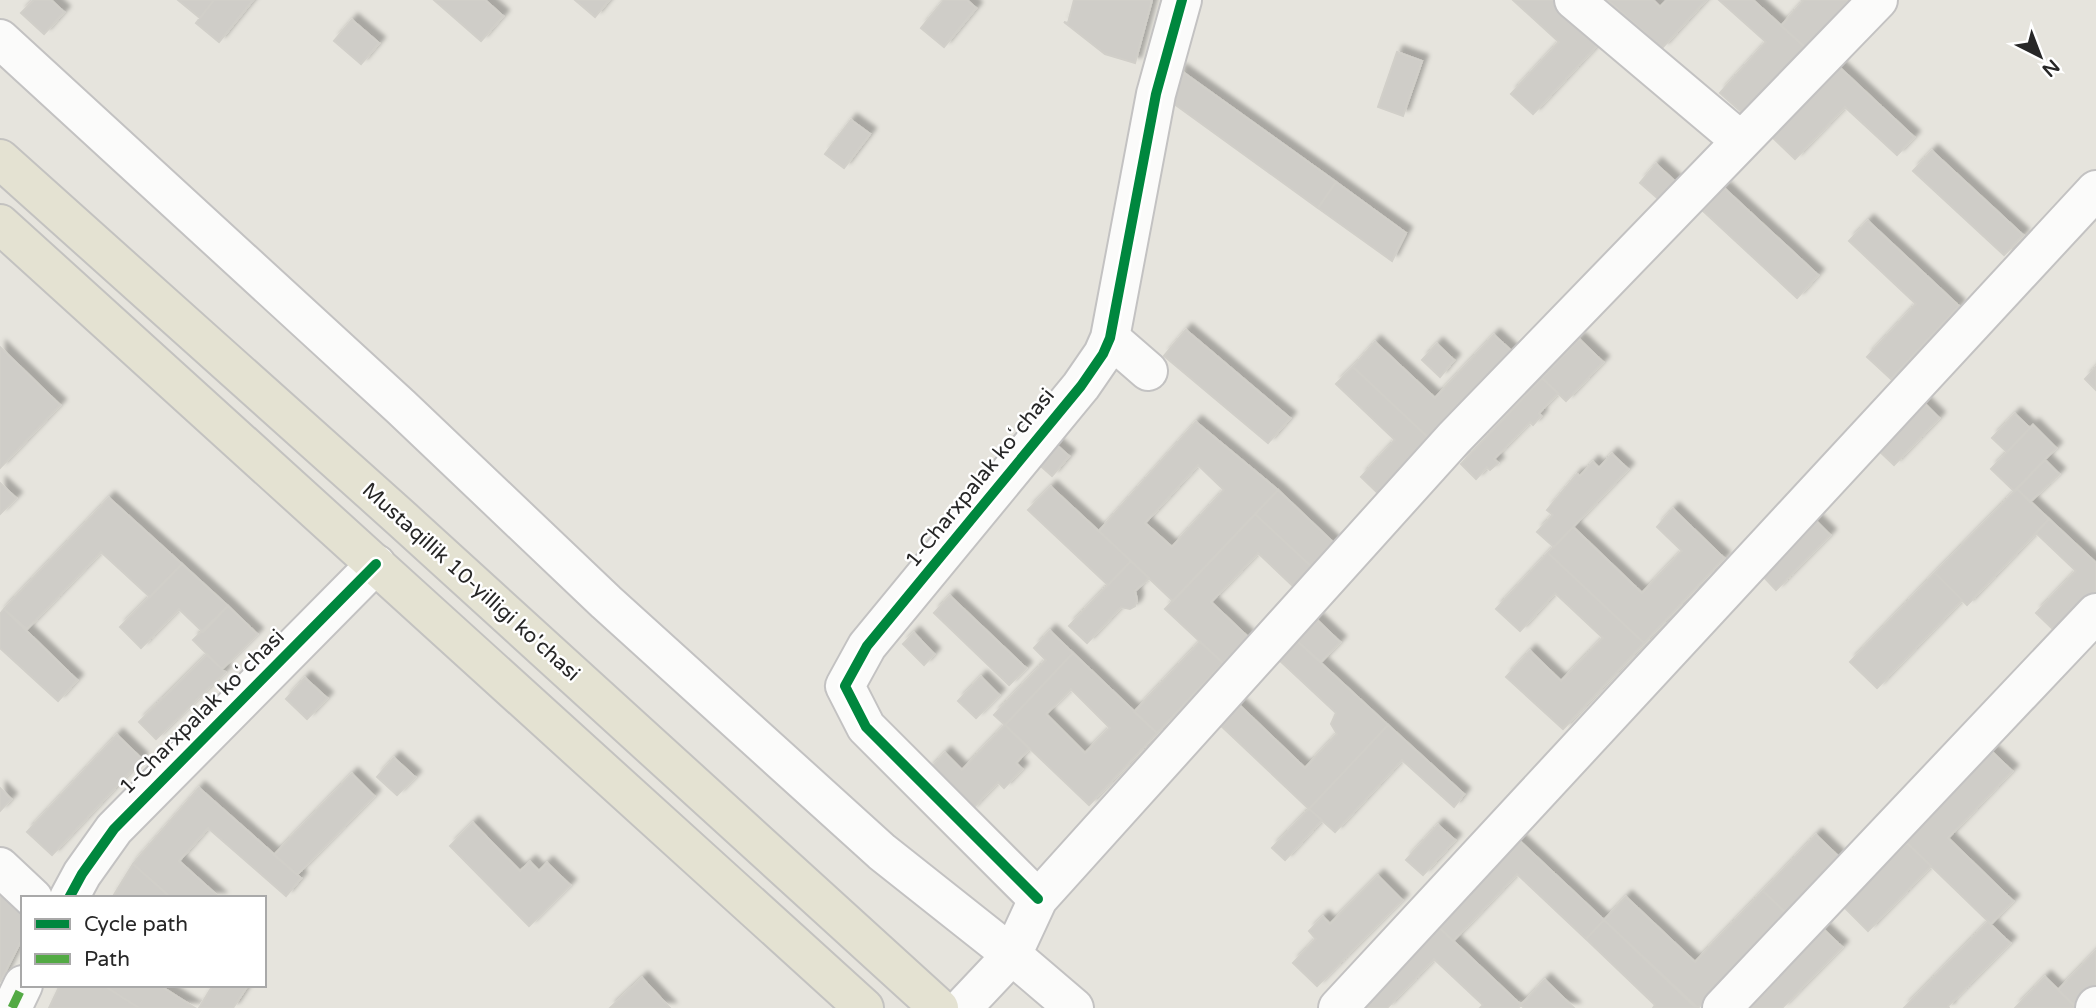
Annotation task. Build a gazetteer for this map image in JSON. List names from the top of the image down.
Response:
{
  "streets": {
    "main road": ["Mustaqillik 10-yilligi ko'chasi"],
    "street": ["1-Charxpalak koʻchasi"]
  },
  "legend": ["Cycle path", "Path"],
  "north": "bottom right"
}
